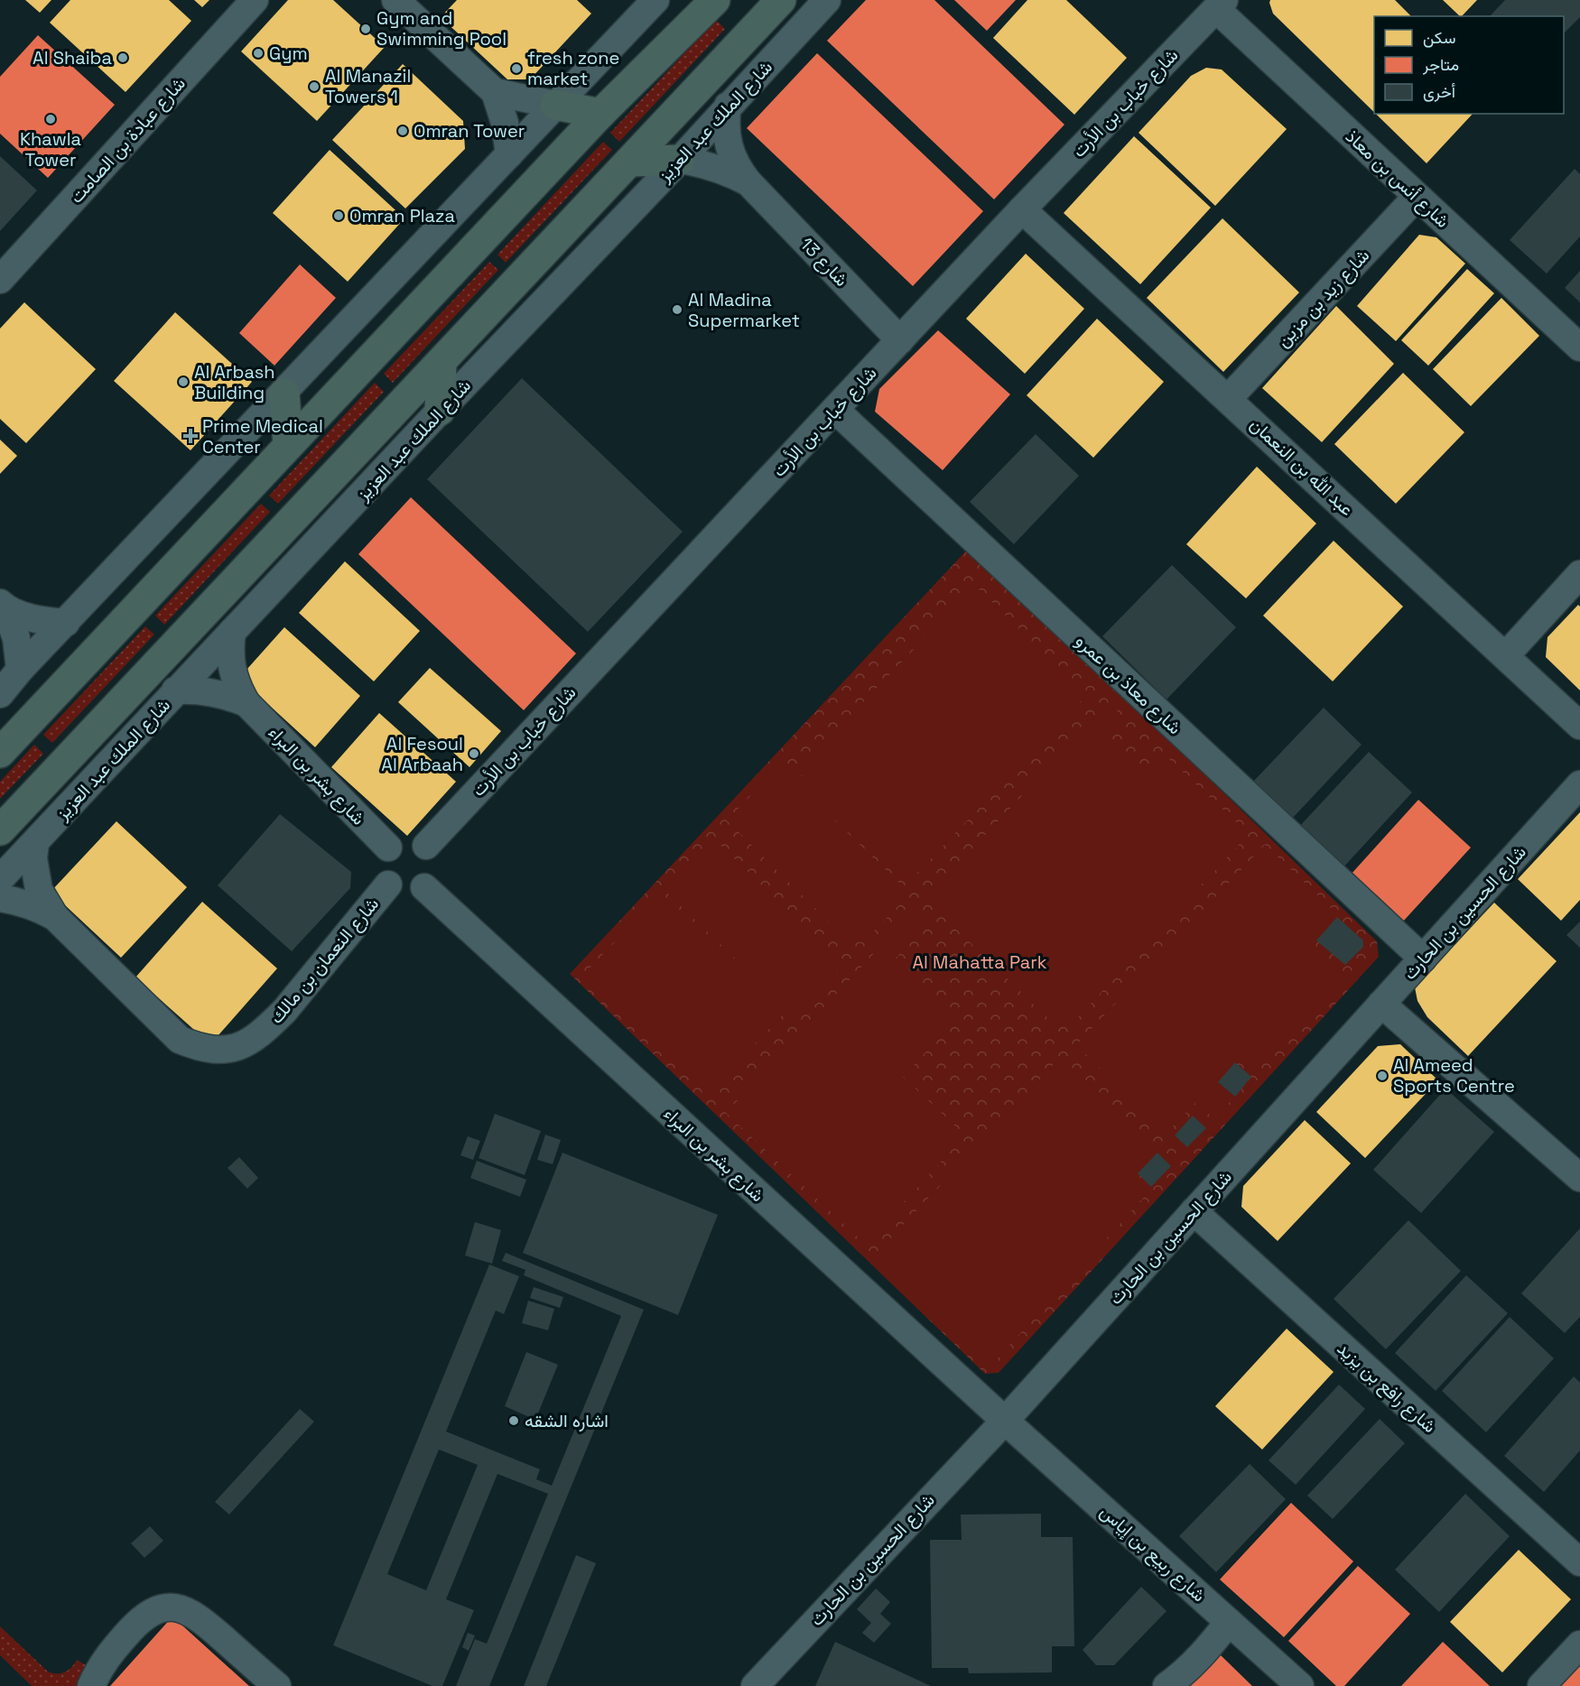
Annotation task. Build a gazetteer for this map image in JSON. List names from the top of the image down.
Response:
{
  "streets": {
    "highway": ["شارع الملك عبد العزيز"],
    "street": [
      "شارع خباب بن الأرت",
      "شارع عبادة بن الصامت",
      "شارع أنس بن معاذ",
      "شارع 13",
      "شارع زيد بن مزين",
      "عبد الله بن النعمان",
      "شارع معاذ بن عمرو",
      "شارع بشر بن البراء",
      "شارع الحسين بن الحارث",
      "شارع النعمان بن مالك",
      "شارع رافع بن يزيد",
      "شارع ربيع بن إياس"
    ]
  },
  "crossings": [
    ["شارع خباب بن الأرت", "شارع أنس بن معاذ"],
    ["شارع خباب بن الأرت", "شارع 13"],
    ["شارع خباب بن الأرت", "عبد الله بن النعمان"],
    ["شارع خباب بن الأرت", "شارع معاذ بن عمرو"],
    ["شارع خباب بن الأرت", "شارع بشر بن البراء"],
    ["شارع خباب بن الأرت", "شارع النعمان بن مالك"],
    ["شارع الملك عبد العزيز", "شارع 13"],
    ["شارع الملك عبد العزيز", "شارع بشر بن البراء"],
    ["شارع الملك عبد العزيز", "شارع النعمان بن مالك"],
    ["شارع أنس بن معاذ", "شارع زيد بن مزين"],
    ["شارع زيد بن مزين", "عبد الله بن النعمان"],
    ["شارع معاذ بن عمرو", "شارع الحسين بن الحارث"],
    ["شارع بشر بن البراء", "شارع الحسين بن الحارث"],
    ["شارع بشر بن البراء", "شارع النعمان بن مالك"],
    ["شارع بشر بن البراء", "شارع ربيع بن إياس"],
    ["شارع الحسين بن الحارث", "شارع رافع بن يزيد"],
    ["شارع الحسين بن الحارث", "شارع ربيع بن إياس"]
  ],
  "parks": ["Al Mahatta Park"],
  "places": {
    "other": [
      "Gym and Swimming Pool",
      "Gym",
      "Al Shaiba",
      "fresh zone market",
      "Al Manazil Towers 1",
      "Khawla Tower",
      "Omran Tower",
      "Omran Plaza",
      "Al Madina Supermarket",
      "Al Arbash Building",
      "Al Fesoul Al Arbaah",
      "Al Ameed Sports Centre",
      "اشاره الشقه"
    ],
    "health": ["Prime Medical Center"]
  },
  "legend": ["سكن", "متاجر", "أخرى"]
}
